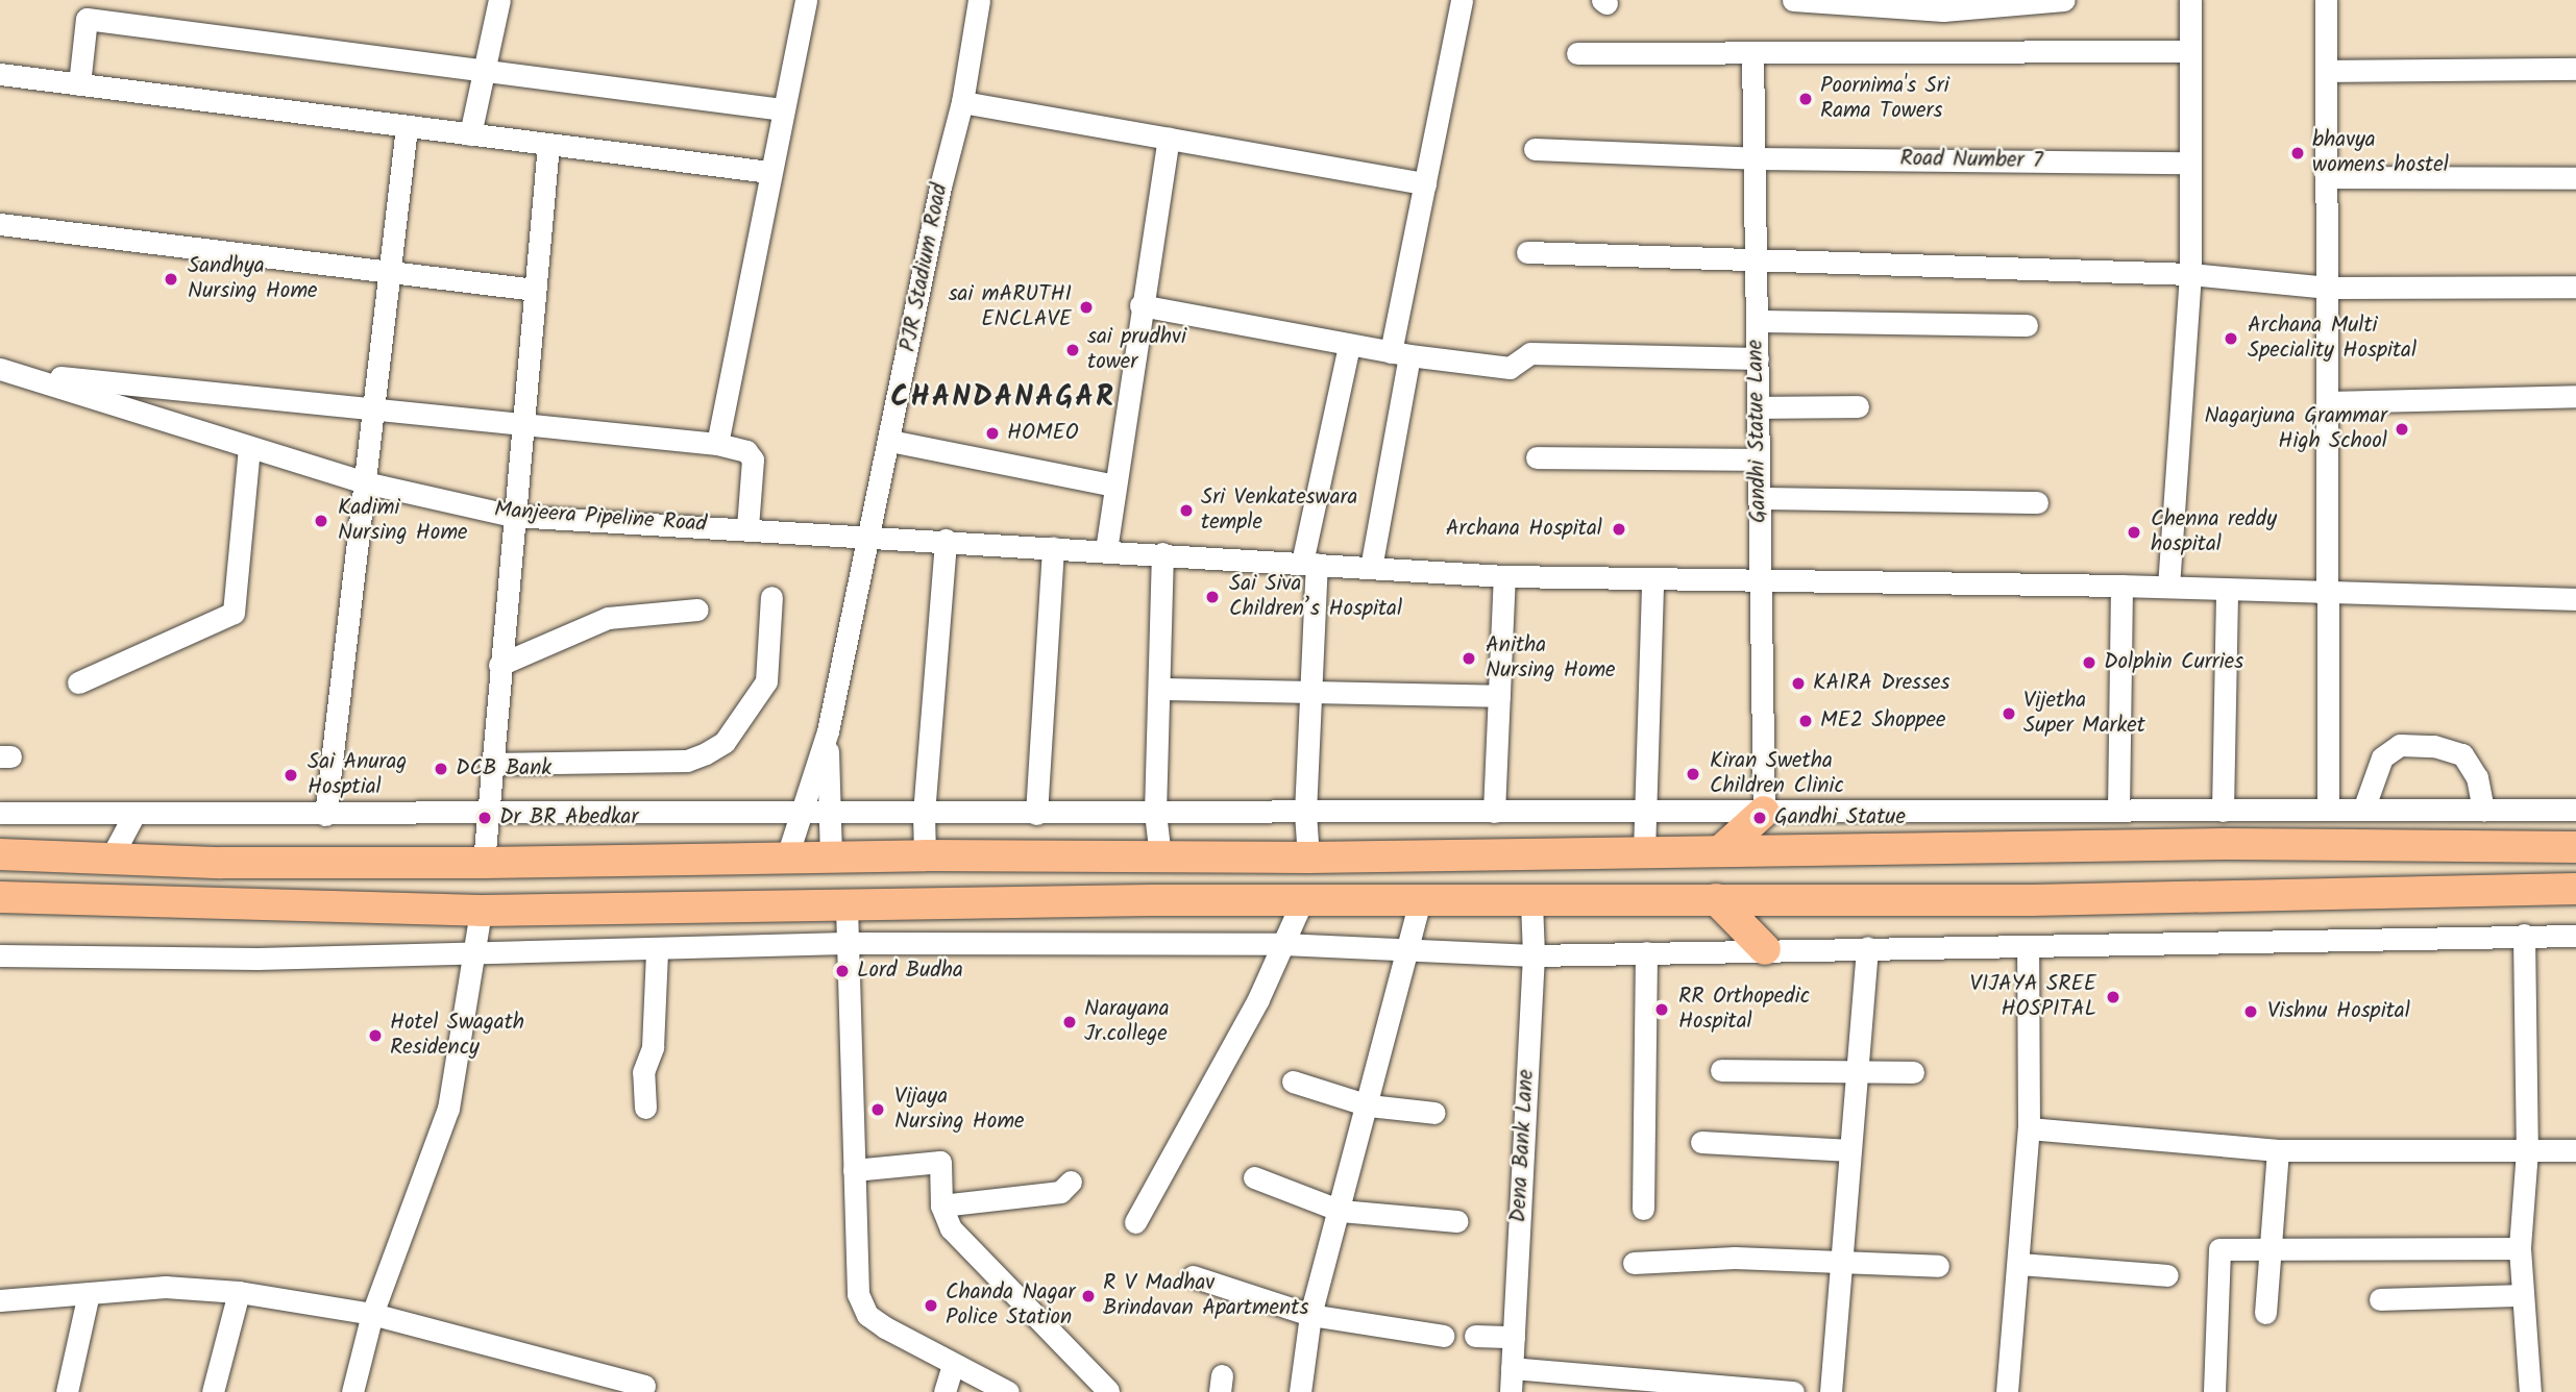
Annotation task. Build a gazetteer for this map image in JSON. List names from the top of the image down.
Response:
{
  "streets": {
    "street": [
      "Road Number 7",
      "PJR Stadium Road",
      "Gandhi Statue Lane",
      "Manjeera Pipeline Road",
      "Dena Bank Lane"
    ]
  },
  "crossings": [
    ["Road Number 7", "Gandhi Statue Lane"],
    ["PJR Stadium Road", "Manjeera Pipeline Road"],
    ["Gandhi Statue Lane", "Manjeera Pipeline Road"]
  ],
  "districts": ["CHANDANAGAR"],
  "places": [
    "Poornima's Sri Rama Towers",
    "bhavya womens hostel",
    "Sandhya Nursing Home",
    "sai mARUTHI ENCLAVE",
    "Archana Multi Speciality Hospital",
    "sai prudhvi tower",
    "Nagarjuna Grammar High School",
    "HOMEO",
    "Sri Venkateswara temple",
    "Kadimi Nursing Home",
    "Archana Hospital",
    "Chenna reddy hospital",
    "Sai Siva Children’s Hospital",
    "Anitha Nursing Home",
    "Dolphin Curries",
    "KAIRA Dresses",
    "Vijetha Super Market",
    "ME2 Shoppee",
    "DCB Bank",
    "Kiran Swetha Children Clinic",
    "Sai Anurag Hosptial",
    "Dr BR Abedkar",
    "Gandhi Statue",
    "Lord Budha",
    "VIJAYA SREE HOSPITAL",
    "RR Orthopedic Hospital",
    "Vishnu Hospital",
    "Narayana Jr.college",
    "Hotel Swagath Residency",
    "Vijaya Nursing Home",
    "R V Madhav Brindavan Apartments",
    "Chanda Nagar Police Station"
  ]
}
